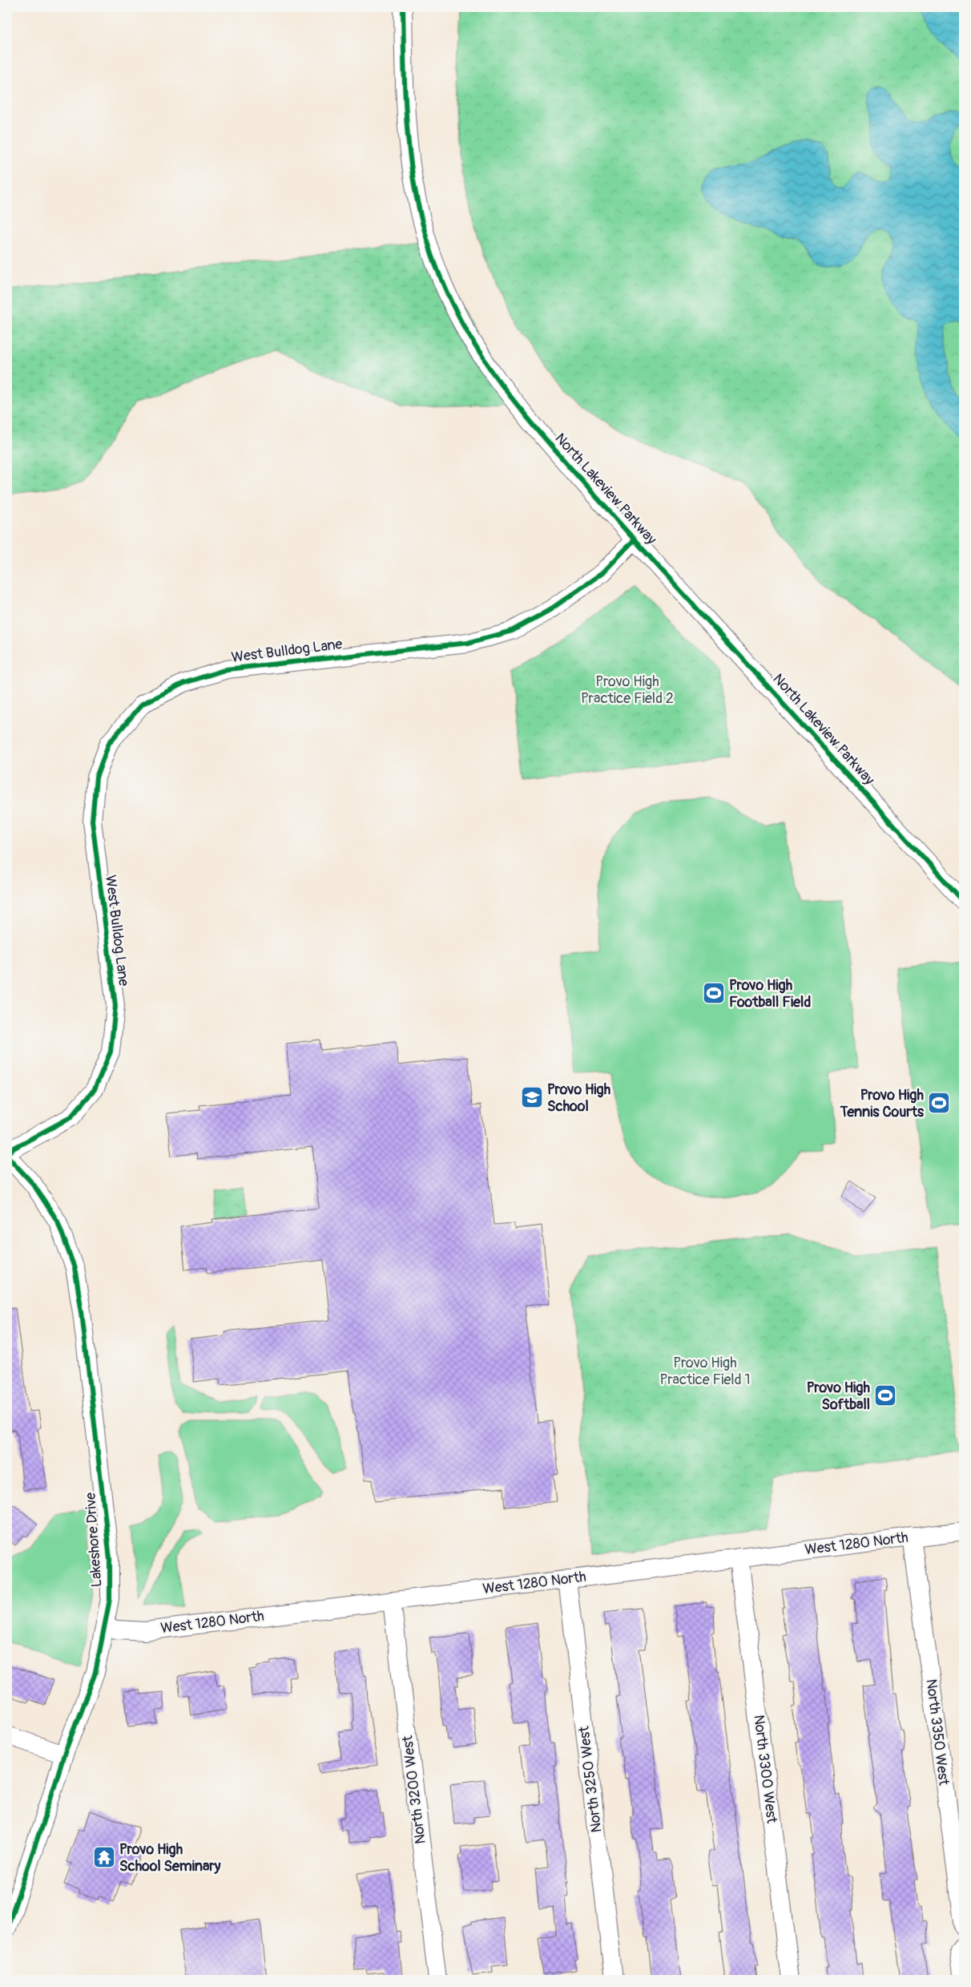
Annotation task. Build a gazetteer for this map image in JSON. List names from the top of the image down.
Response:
{
  "streets": {
    "street": [
      "North Lakeview Parkway",
      "West Bulldog Lane",
      "Lakeshore Drive",
      "West 1280 North",
      "North 3350 West",
      "North 3300 West",
      "North 3250 West",
      "North 3200 West"
    ]
  },
  "crossings": [
    ["North Lakeview Parkway", "West Bulldog Lane"],
    ["West Bulldog Lane", "Lakeshore Drive"],
    ["Lakeshore Drive", "West 1280 North"],
    ["West 1280 North", "North 3350 West"],
    ["West 1280 North", "North 3300 West"],
    ["West 1280 North", "North 3250 West"],
    ["West 1280 North", "North 3200 West"]
  ],
  "parks": ["Provo High Practice Field 2", "Provo High Practice Field 1"],
  "places": {
    "sports": ["Provo High Football Field", "Provo High Tennis Courts", "Provo High Softball"],
    "school or university": ["Provo High School"],
    "temple": ["Provo High School Seminary"]
  }
}
